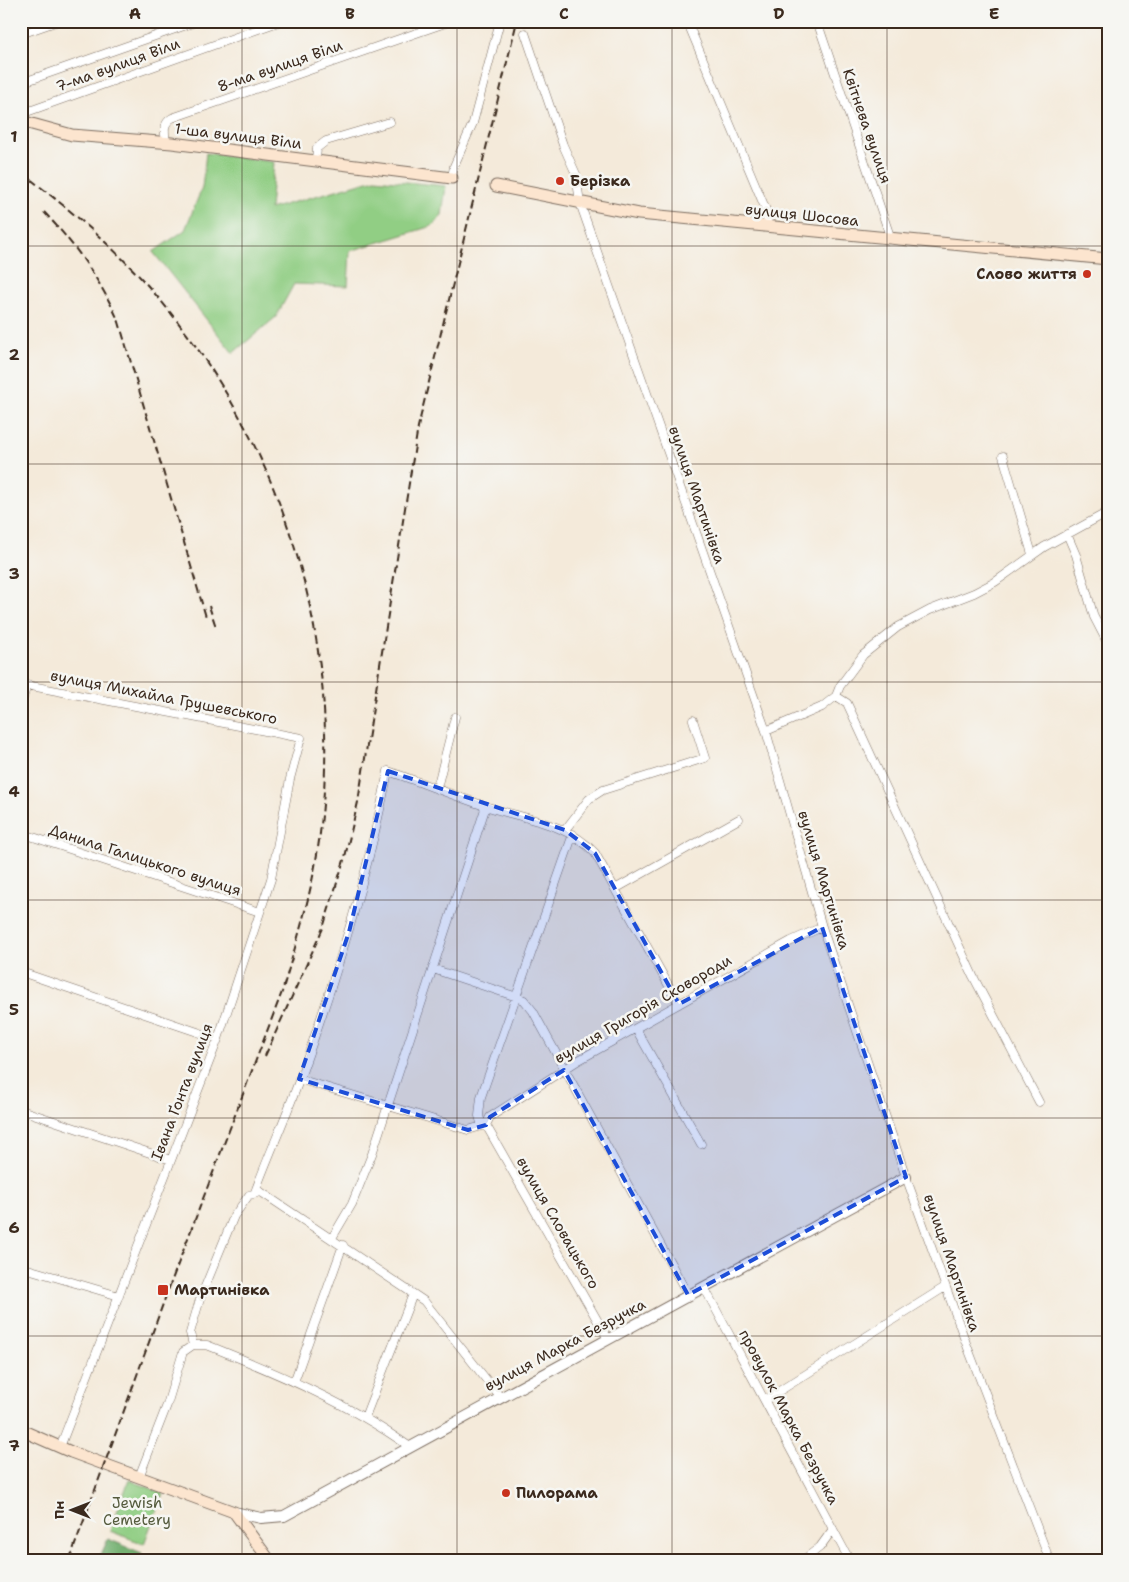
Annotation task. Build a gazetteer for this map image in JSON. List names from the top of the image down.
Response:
{
  "streets": {
    "main road": ["1-ша вулиця Віли", "вулиця Шосова"],
    "street": [
      "7-ма вулиця Віли",
      "8-ма вулиця Віли",
      "Квітнева вулиця",
      "вулиця Мартинівка",
      "вулиця Михайла Грушевського",
      "Данила Галицького вулиця",
      "вулиця Григорія Сковороди",
      "Івана Ґонта вулиця",
      "вулиця Словацького",
      "вулиця Марка Безручка",
      "провулок Марка Безручка"
    ]
  },
  "crossings": [
    ["8-ма вулиця Віли", "1-ша вулиця Віли"],
    ["Квітнева вулиця", "вулиця Шосова"],
    ["вулиця Шосова", "вулиця Мартинівка"],
    ["вулиця Мартинівка", "вулиця Григорія Сковороди"],
    ["вулиця Мартинівка", "вулиця Марка Безручка"],
    ["вулиця Михайла Грушевського", "Івана Ґонта вулиця"],
    ["Данила Галицького вулиця", "Івана Ґонта вулиця"],
    ["вулиця Григорія Сковороди", "вулиця Словацького"],
    ["вулиця Словацького", "вулиця Марка Безручка"],
    ["вулиця Марка Безручка", "провулок Марка Безручка"]
  ],
  "parks": ["Jewish Cemetery"],
  "places": {
    "other": ["Берізка", "Слово життя", "Пилорама"],
    "transit": ["Мартинівка"]
  },
  "north": "left",
  "grid": {
    "columns": [
      "A",
      "B",
      "C",
      "D",
      "E"
    ],
    "rows": [
      "1",
      "2",
      "3",
      "4",
      "5",
      "6",
      "7"
    ]
  }
}
